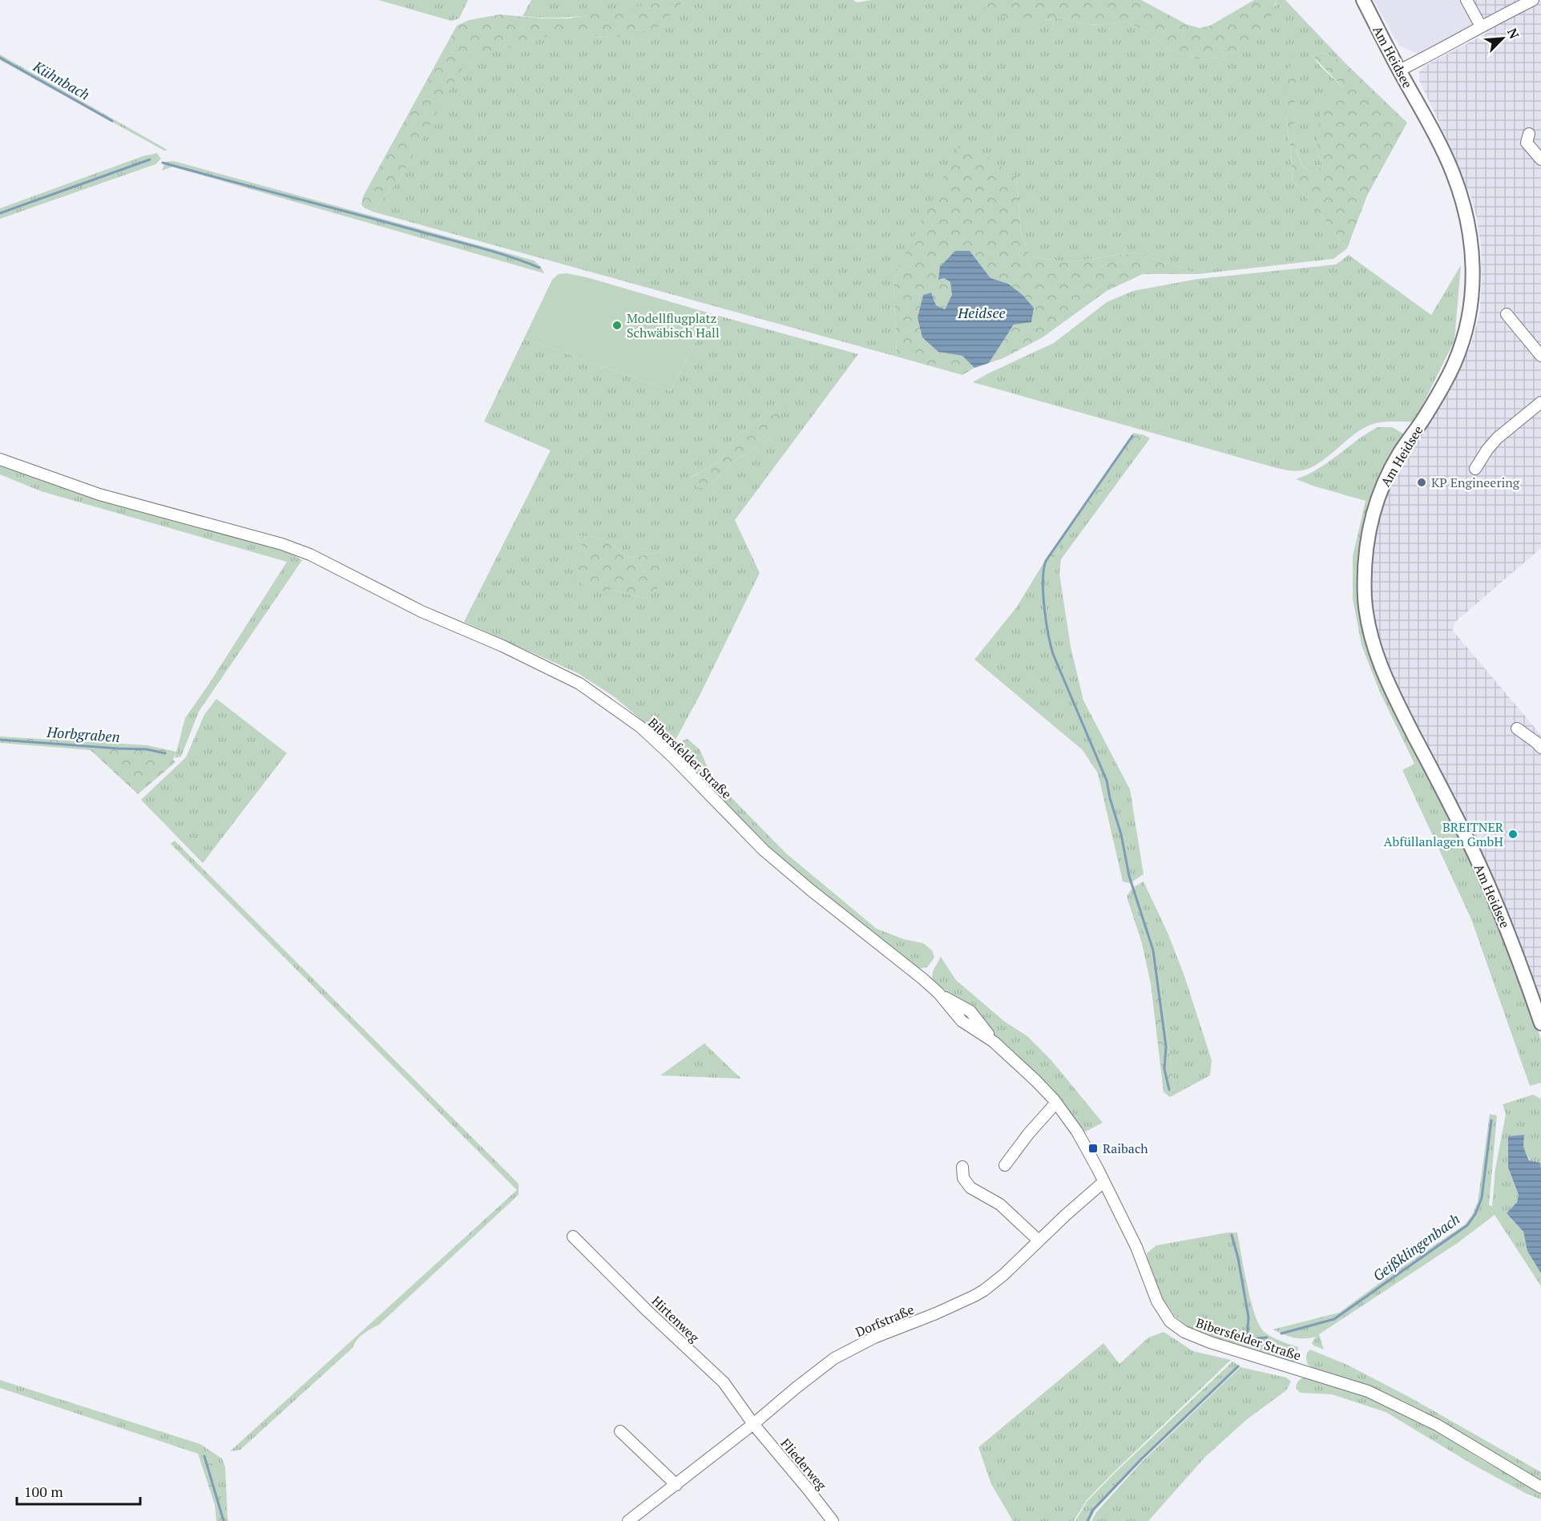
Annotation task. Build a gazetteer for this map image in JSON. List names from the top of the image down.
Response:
{
  "streets": {
    "main road": ["Am Heidsee"],
    "street": [
      "Bibersfelder Straße",
      "Hirtenweg",
      "Dorfstraße",
      "Fliederweg"
    ]
  },
  "crossings": [
    ["Bibersfelder Straße", "Dorfstraße"],
    ["Hirtenweg", "Dorfstraße"],
    ["Hirtenweg", "Fliederweg"],
    ["Dorfstraße", "Fliederweg"]
  ],
  "water": [
    "Kühnbach",
    "Heidsee",
    "Horbgraben",
    "Geißklingenbach"
  ],
  "places": {
    "other": ["Modellflugplatz Schwäbisch Hall", "KP Engineering", "BREITNER Abfüllanlagen GmbH"],
    "transit": ["Raibach"]
  },
  "scale_bar": "100 m",
  "north": "top right"
}
